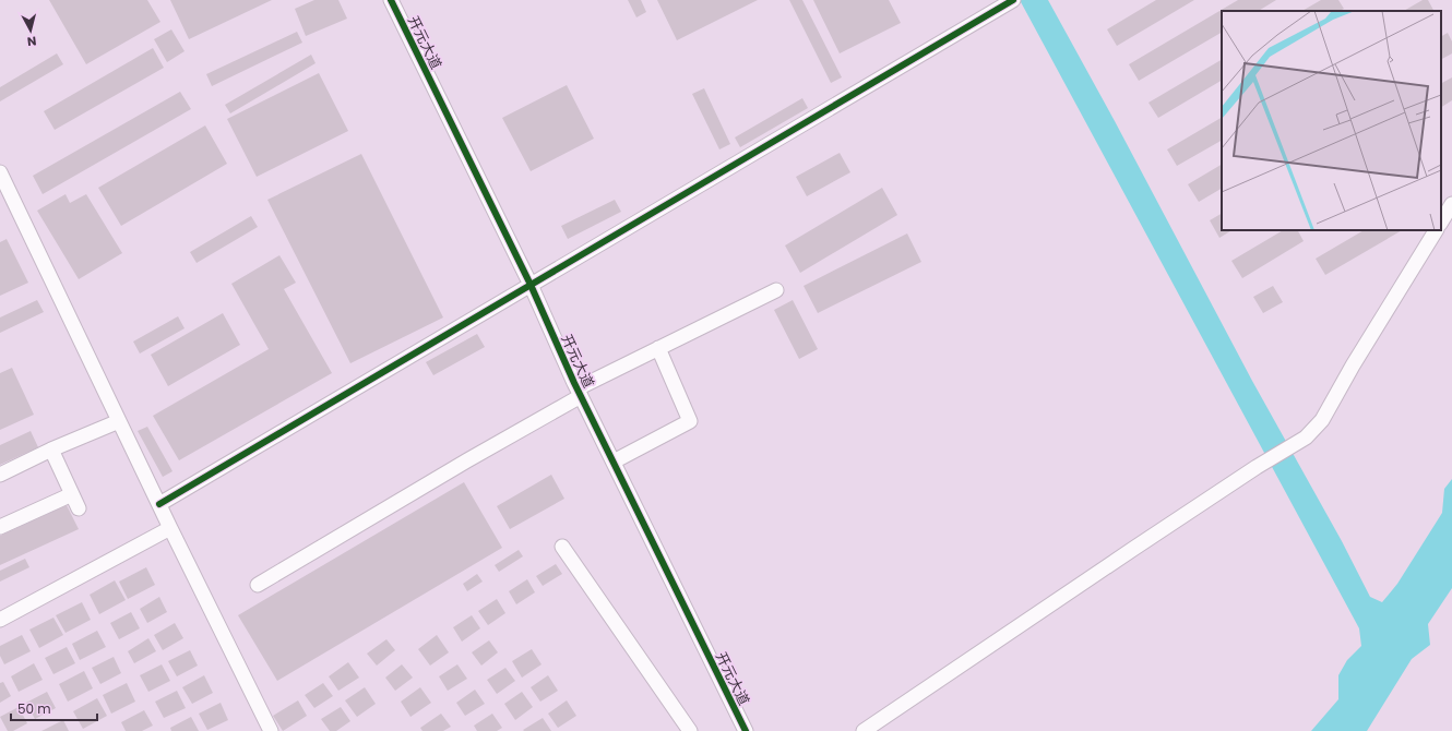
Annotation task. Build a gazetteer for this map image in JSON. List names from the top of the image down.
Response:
{
  "streets": {
    "street": ["开元大道"]
  },
  "scale_bar": "50 m",
  "north": "bottom"
}
